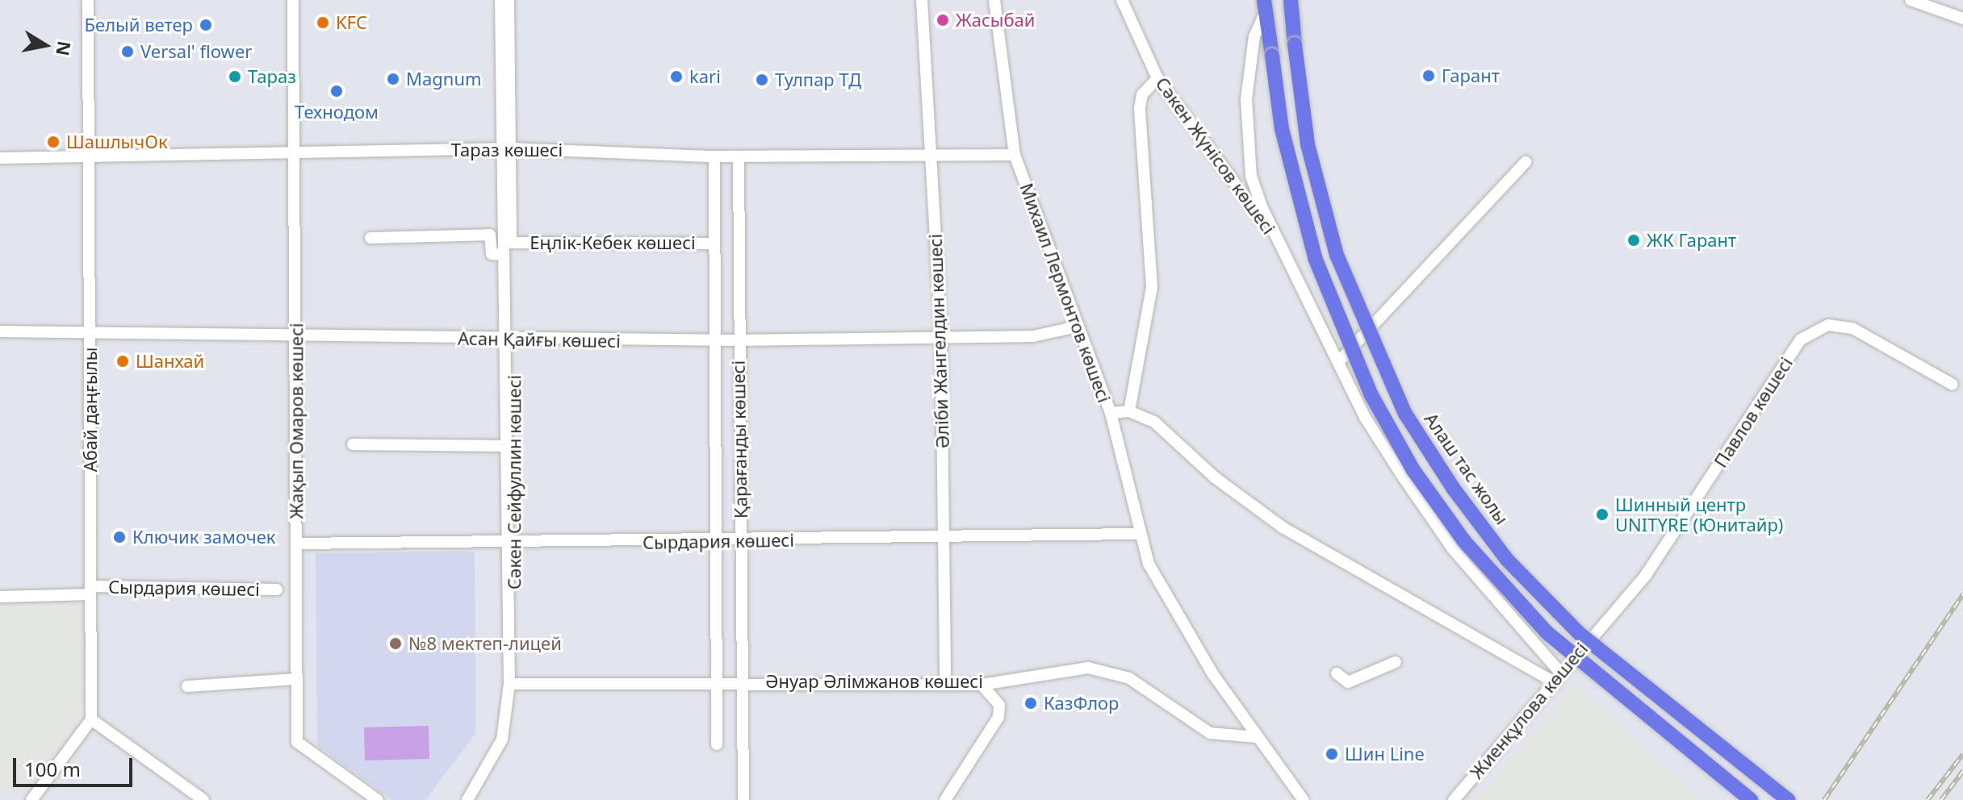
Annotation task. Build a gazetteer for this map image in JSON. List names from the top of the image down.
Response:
{
  "streets": {
    "main road": ["Алаш тас жолы"],
    "street": [
      "Тараз көшесі",
      "Сәкен Жүнісов көшесі",
      "Еңлік-Кебек көшесі",
      "Михаил Лермонтов көшесі",
      "Асан Қайғы көшесі",
      "Әліби Жангелдин көшесі",
      "Абай даңғылы",
      "Павлов көшесі",
      "Жақып Омаров көшесі",
      "Қарағанды көшесі",
      "Сәкен Сейфуллин көшесі",
      "Сырдария көшесі",
      "Әнуар Әлімжанов көшесі",
      "Жиенқұлова көшесі"
    ]
  },
  "crossings": [
    ["Тараз көшесі", "Михаил Лермонтов көшесі"],
    ["Тараз көшесі", "Әліби Жангелдин көшесі"],
    ["Тараз көшесі", "Абай даңғылы"],
    ["Тараз көшесі", "Жақып Омаров көшесі"],
    ["Тараз көшесі", "Қарағанды көшесі"],
    ["Тараз көшесі", "Сәкен Сейфуллин көшесі"],
    ["Еңлік-Кебек көшесі", "Қарағанды көшесі"],
    ["Еңлік-Кебек көшесі", "Сәкен Сейфуллин көшесі"],
    ["Михаил Лермонтов көшесі", "Асан Қайғы көшесі"],
    ["Михаил Лермонтов көшесі", "Жиенқұлова көшесі"],
    ["Асан Қайғы көшесі", "Әліби Жангелдин көшесі"],
    ["Асан Қайғы көшесі", "Абай даңғылы"],
    ["Асан Қайғы көшесі", "Жақып Омаров көшесі"],
    ["Асан Қайғы көшесі", "Қарағанды көшесі"],
    ["Асан Қайғы көшесі", "Сәкен Сейфуллин көшесі"],
    ["Әліби Жангелдин көшесі", "Сырдария көшесі"],
    ["Әліби Жангелдин көшесі", "Әнуар Әлімжанов көшесі"],
    ["Абай даңғылы", "Сырдария көшесі"],
    ["Павлов көшесі", "Жиенқұлова көшесі"],
    ["Жақып Омаров көшесі", "Сырдария көшесі"],
    ["Қарағанды көшесі", "Сырдария көшесі"],
    ["Қарағанды көшесі", "Әнуар Әлімжанов көшесі"],
    ["Сәкен Сейфуллин көшесі", "Сырдария көшесі"],
    ["Сәкен Сейфуллин көшесі", "Әнуар Әлімжанов көшесі"]
  ],
  "places": [
    "Жасыбай",
    "KFC",
    "Белый ветер",
    "Versal' flower",
    "Гарант",
    "Тараз",
    "kari",
    "Magnum",
    "Тулпар ТД",
    "Технодом",
    "ШашлычОк",
    "ЖК Гарант",
    "Шанхай",
    "Шинный центр UNITYRE (Юнитайр)",
    "Ключик замочек",
    "№8 мектеп-лицей",
    "КазФлор",
    "Шин Line"
  ],
  "scale_bar": "100 m",
  "north": "right"
}
